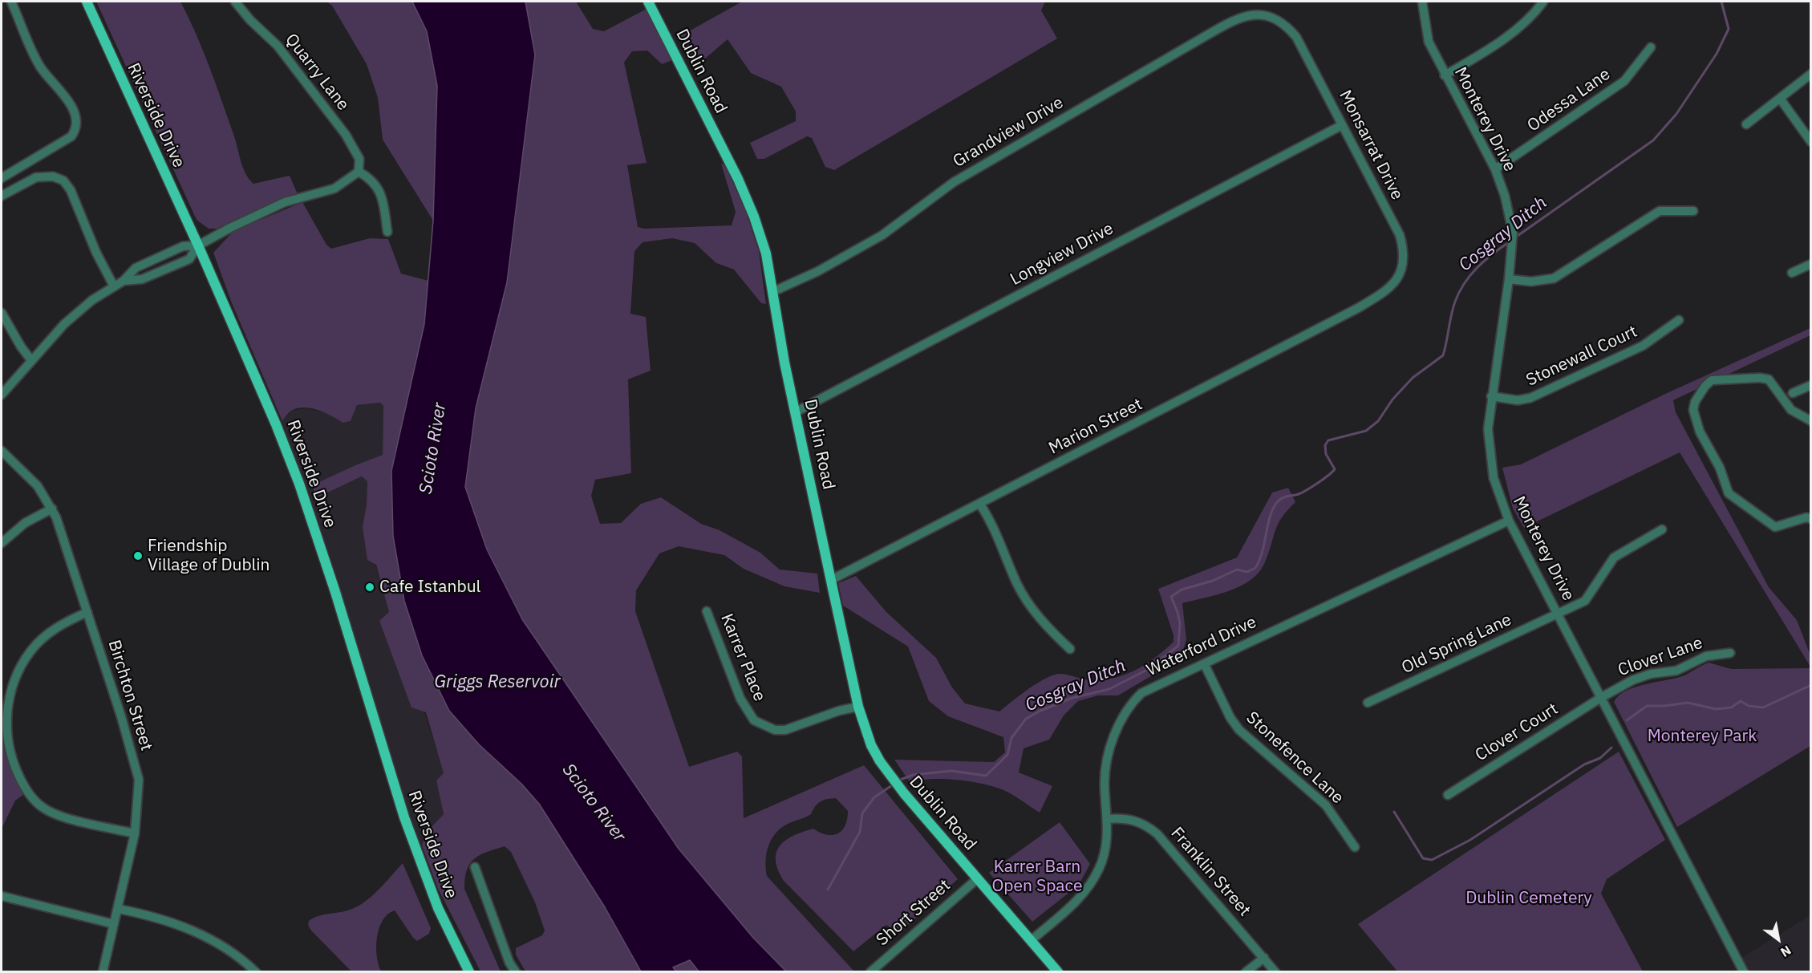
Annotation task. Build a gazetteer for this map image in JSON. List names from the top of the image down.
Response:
{
  "streets": {
    "main road": ["Dublin Road", "Riverside Drive"],
    "street": [
      "Quarry Lane",
      "Odessa Lane",
      "Monterey Drive",
      "Grandview Drive",
      "Monsarrat Drive",
      "Longview Drive",
      "Stonewall Court",
      "Marion Street",
      "Old Spring Lane",
      "Waterford Drive",
      "Clover Lane",
      "Karrer Place",
      "Birchton Street",
      "Clover Court",
      "Stonefence Lane",
      "Franklin Street",
      "Short Street"
    ]
  },
  "crossings": [
    ["Dublin Road", "Grandview Drive"],
    ["Dublin Road", "Longview Drive"],
    ["Dublin Road", "Marion Street"],
    ["Dublin Road", "Waterford Drive"],
    ["Dublin Road", "Karrer Place"],
    ["Dublin Road", "Short Street"],
    ["Odessa Lane", "Monterey Drive"],
    ["Monterey Drive", "Stonewall Court"],
    ["Monterey Drive", "Old Spring Lane"],
    ["Monterey Drive", "Waterford Drive"],
    ["Monterey Drive", "Clover Lane"],
    ["Monterey Drive", "Clover Court"],
    ["Grandview Drive", "Monsarrat Drive"],
    ["Monsarrat Drive", "Longview Drive"],
    ["Monsarrat Drive", "Marion Street"],
    ["Waterford Drive", "Stonefence Lane"],
    ["Waterford Drive", "Franklin Street"],
    ["Clover Lane", "Clover Court"]
  ],
  "water": ["Cosgray Ditch", "Scioto River", "Griggs Reservoir"],
  "parks": ["Monterey Park", "Karrer Barn Open Space", "Dublin Cemetery"],
  "places": ["Friendship Village of Dublin", "Cafe Istanbul"],
  "north": "bottom right"
}
